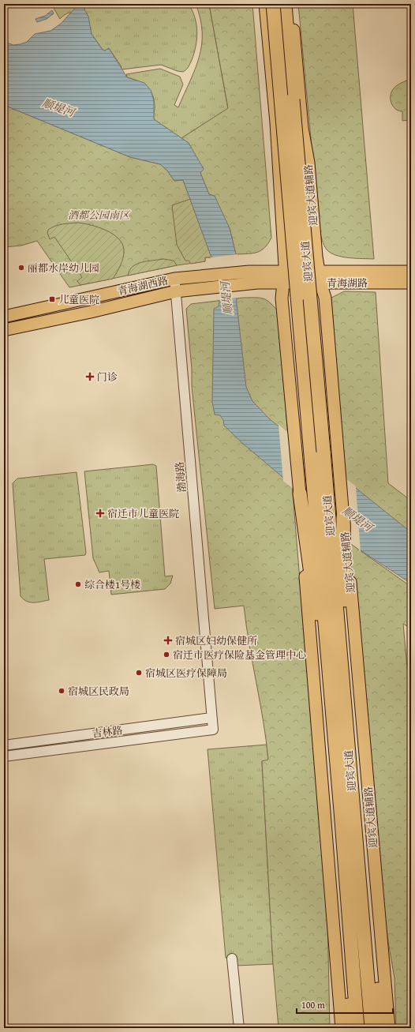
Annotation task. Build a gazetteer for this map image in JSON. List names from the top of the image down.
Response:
{
  "streets": {
    "highway": ["迎宾大道"],
    "main road": ["迎宾大道辅路", "青海湖路", "青海湖西路"],
    "street": ["渤海路", "吉林路"]
  },
  "crossings": [
    ["迎宾大道辅路", "青海湖路"],
    ["青海湖路", "青海湖西路"],
    ["青海湖西路", "渤海路"],
    ["渤海路", "吉林路"]
  ],
  "water": ["顺堤河"],
  "parks": ["酒都公园南区"],
  "places": {
    "other": [
      "丽都水岸幼儿园",
      "综合楼1号楼",
      "宿迁市医疗保险基金管理中心",
      "宿城区医疗保障局",
      "宿城区民政局"
    ],
    "transit": ["儿童医院"],
    "health": ["门诊", "宿迁市儿童医院", "宿城区妇幼保健所"]
  },
  "scale_bar": "100 m"
}
